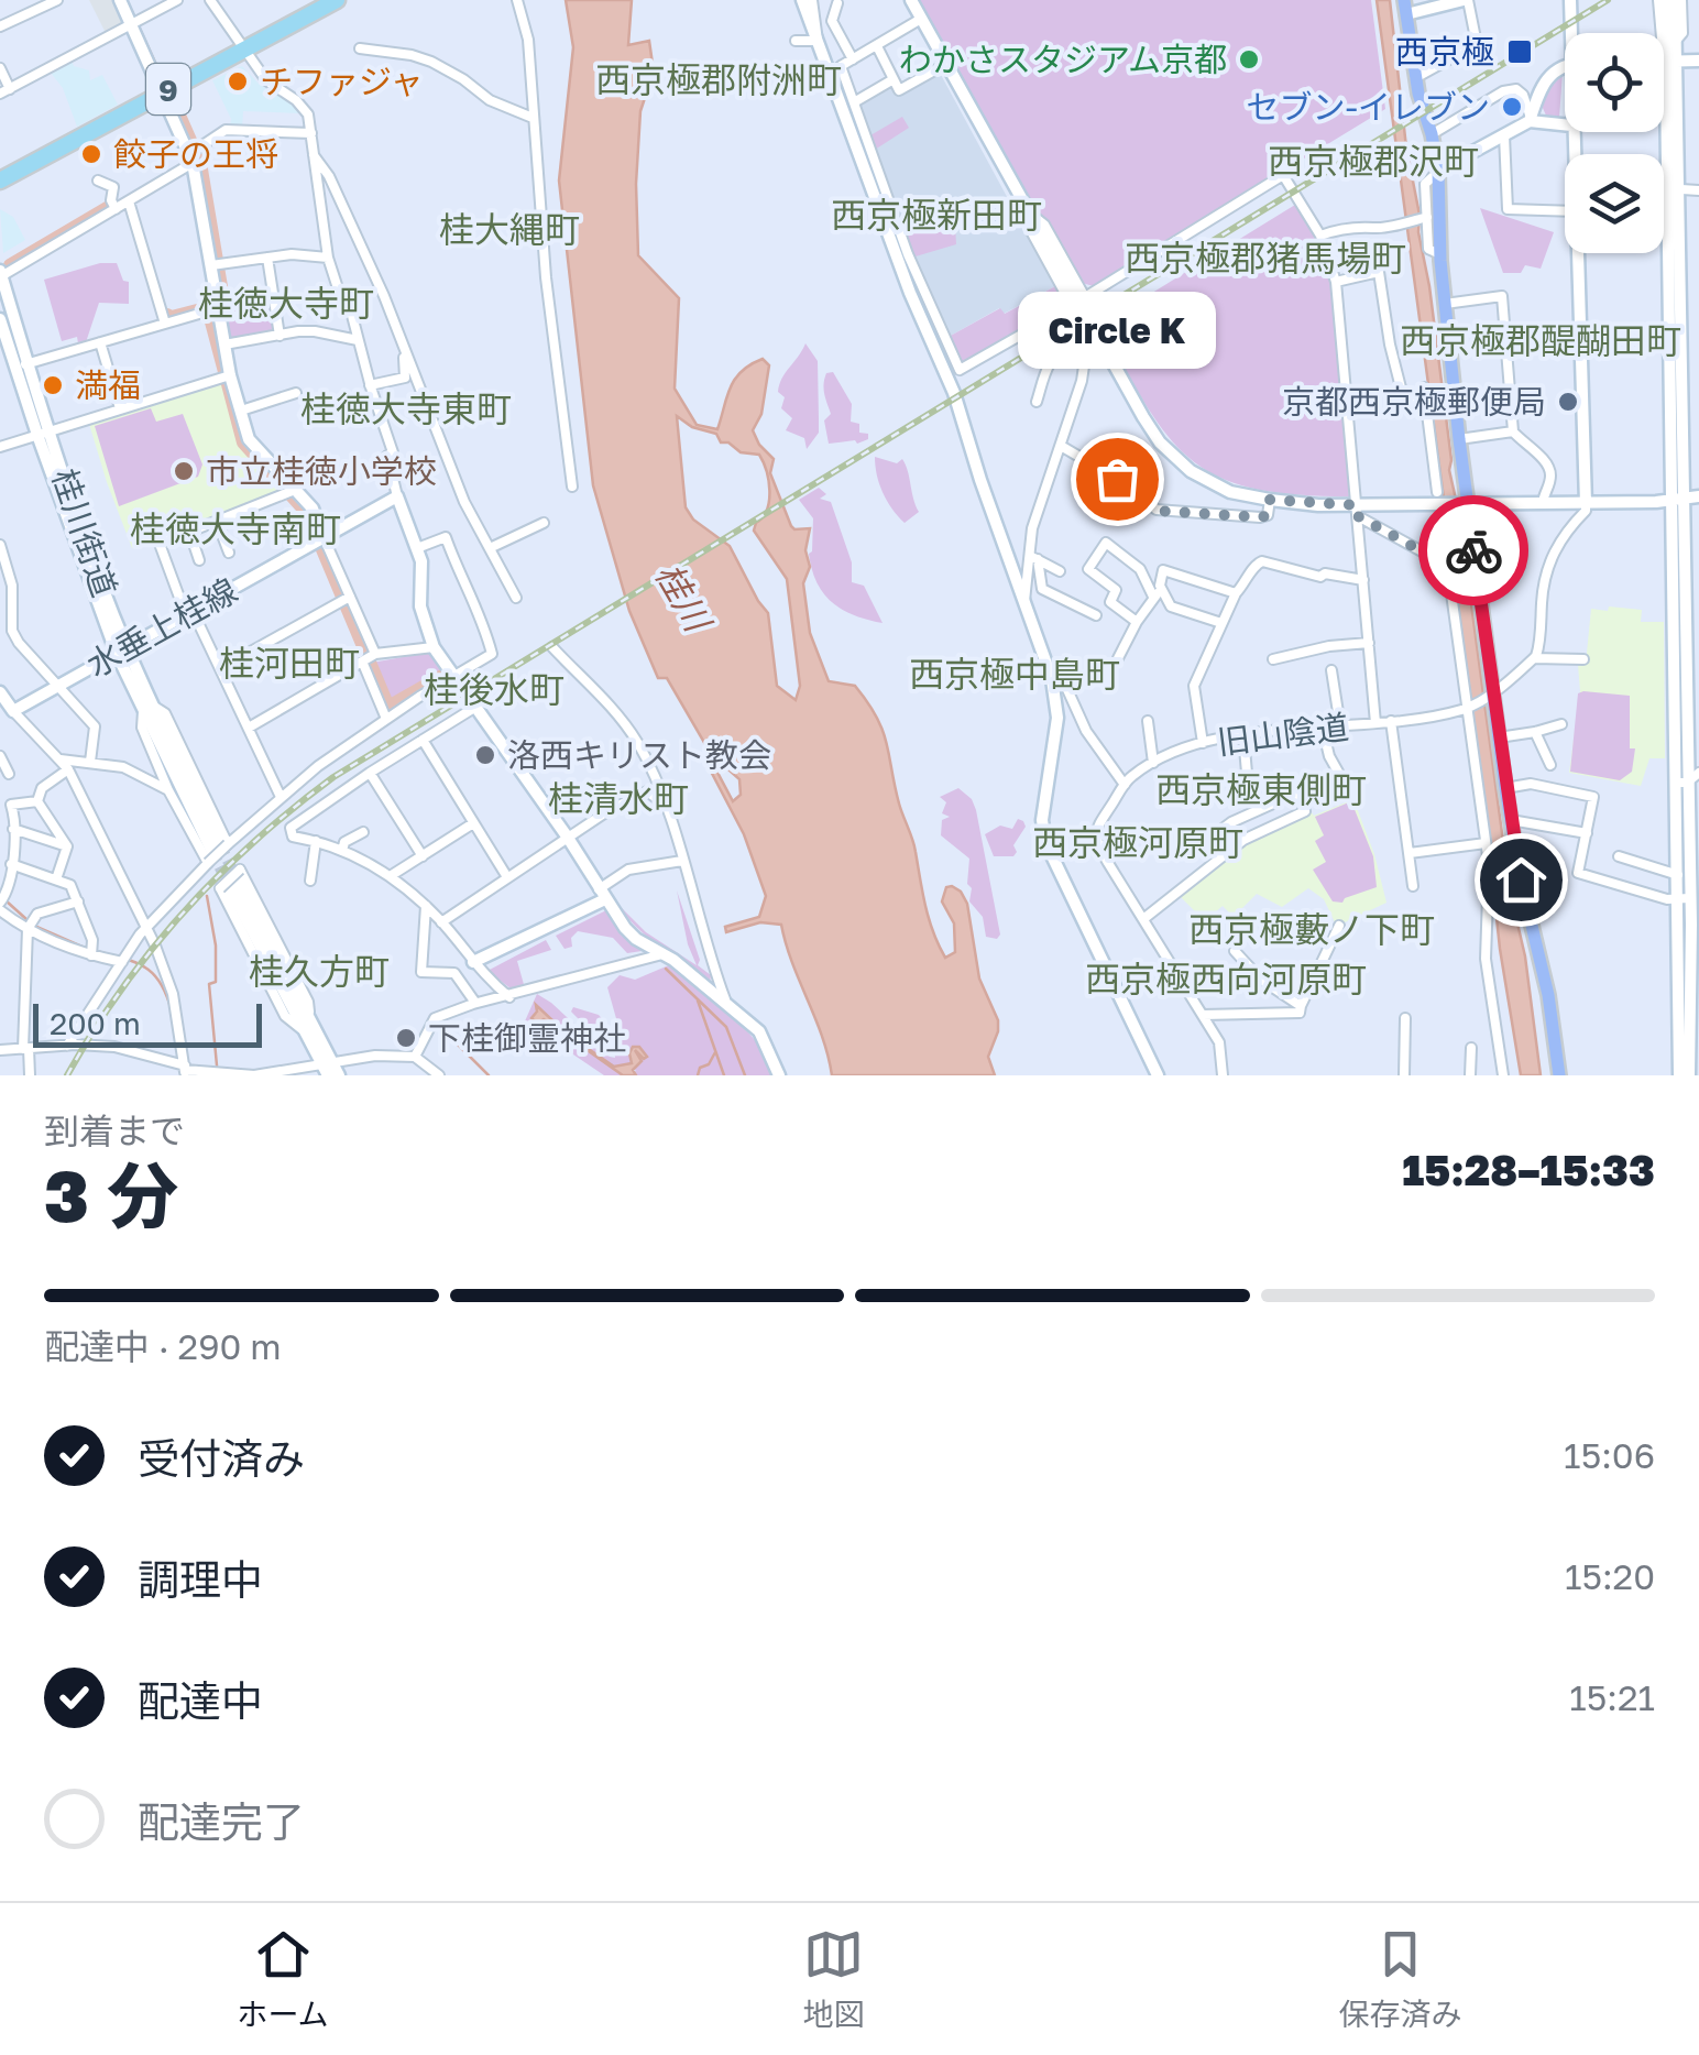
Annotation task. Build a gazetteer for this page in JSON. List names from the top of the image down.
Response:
{
  "streets": {
    "highway": ["9"],
    "street": ["桂川街道", "水垂上桂線", "旧山陰道"]
  },
  "crossings": [
    ["桂川街道", "水垂上桂線"]
  ],
  "districts": [
    "西京極郡附洲町",
    "西京極郡沢町",
    "西京極新田町",
    "桂大縄町",
    "西京極郡猪馬場町",
    "桂徳大寺町",
    "西京極郡醍醐田町",
    "桂徳大寺東町",
    "桂徳大寺南町",
    "桂河田町",
    "西京極中島町",
    "桂後水町",
    "西京極東側町",
    "桂清水町",
    "西京極河原町",
    "西京極藪ノ下町",
    "桂久方町",
    "西京極西向河原町"
  ],
  "water": ["桂川"],
  "places": {
    "transit": ["西京極"],
    "other": [
      "わかさスタジアム京都",
      "チファジャ",
      "セブン-イレブン",
      "餃子の王将",
      "満福",
      "京都西京極郵便局",
      "市立桂徳小学校",
      "Circle K",
      "洛西キリスト教会",
      "下桂御霊神社"
    ]
  },
  "scale_bar": "200 m",
  "page": {
    "bubble": "Circle K",
    "scale": "200 m",
    "heading": ["3 分", "到着まで", "15:28–15:33"],
    "bar": "配達中 · 290 m",
    "list": [
      ["受付済み", "15:06"],
      ["調理中", "15:20"],
      ["配達中", "15:21"],
      "配達完了"
    ],
    "tabs": ["ホーム", "地図", "保存済み"]
  }
}
